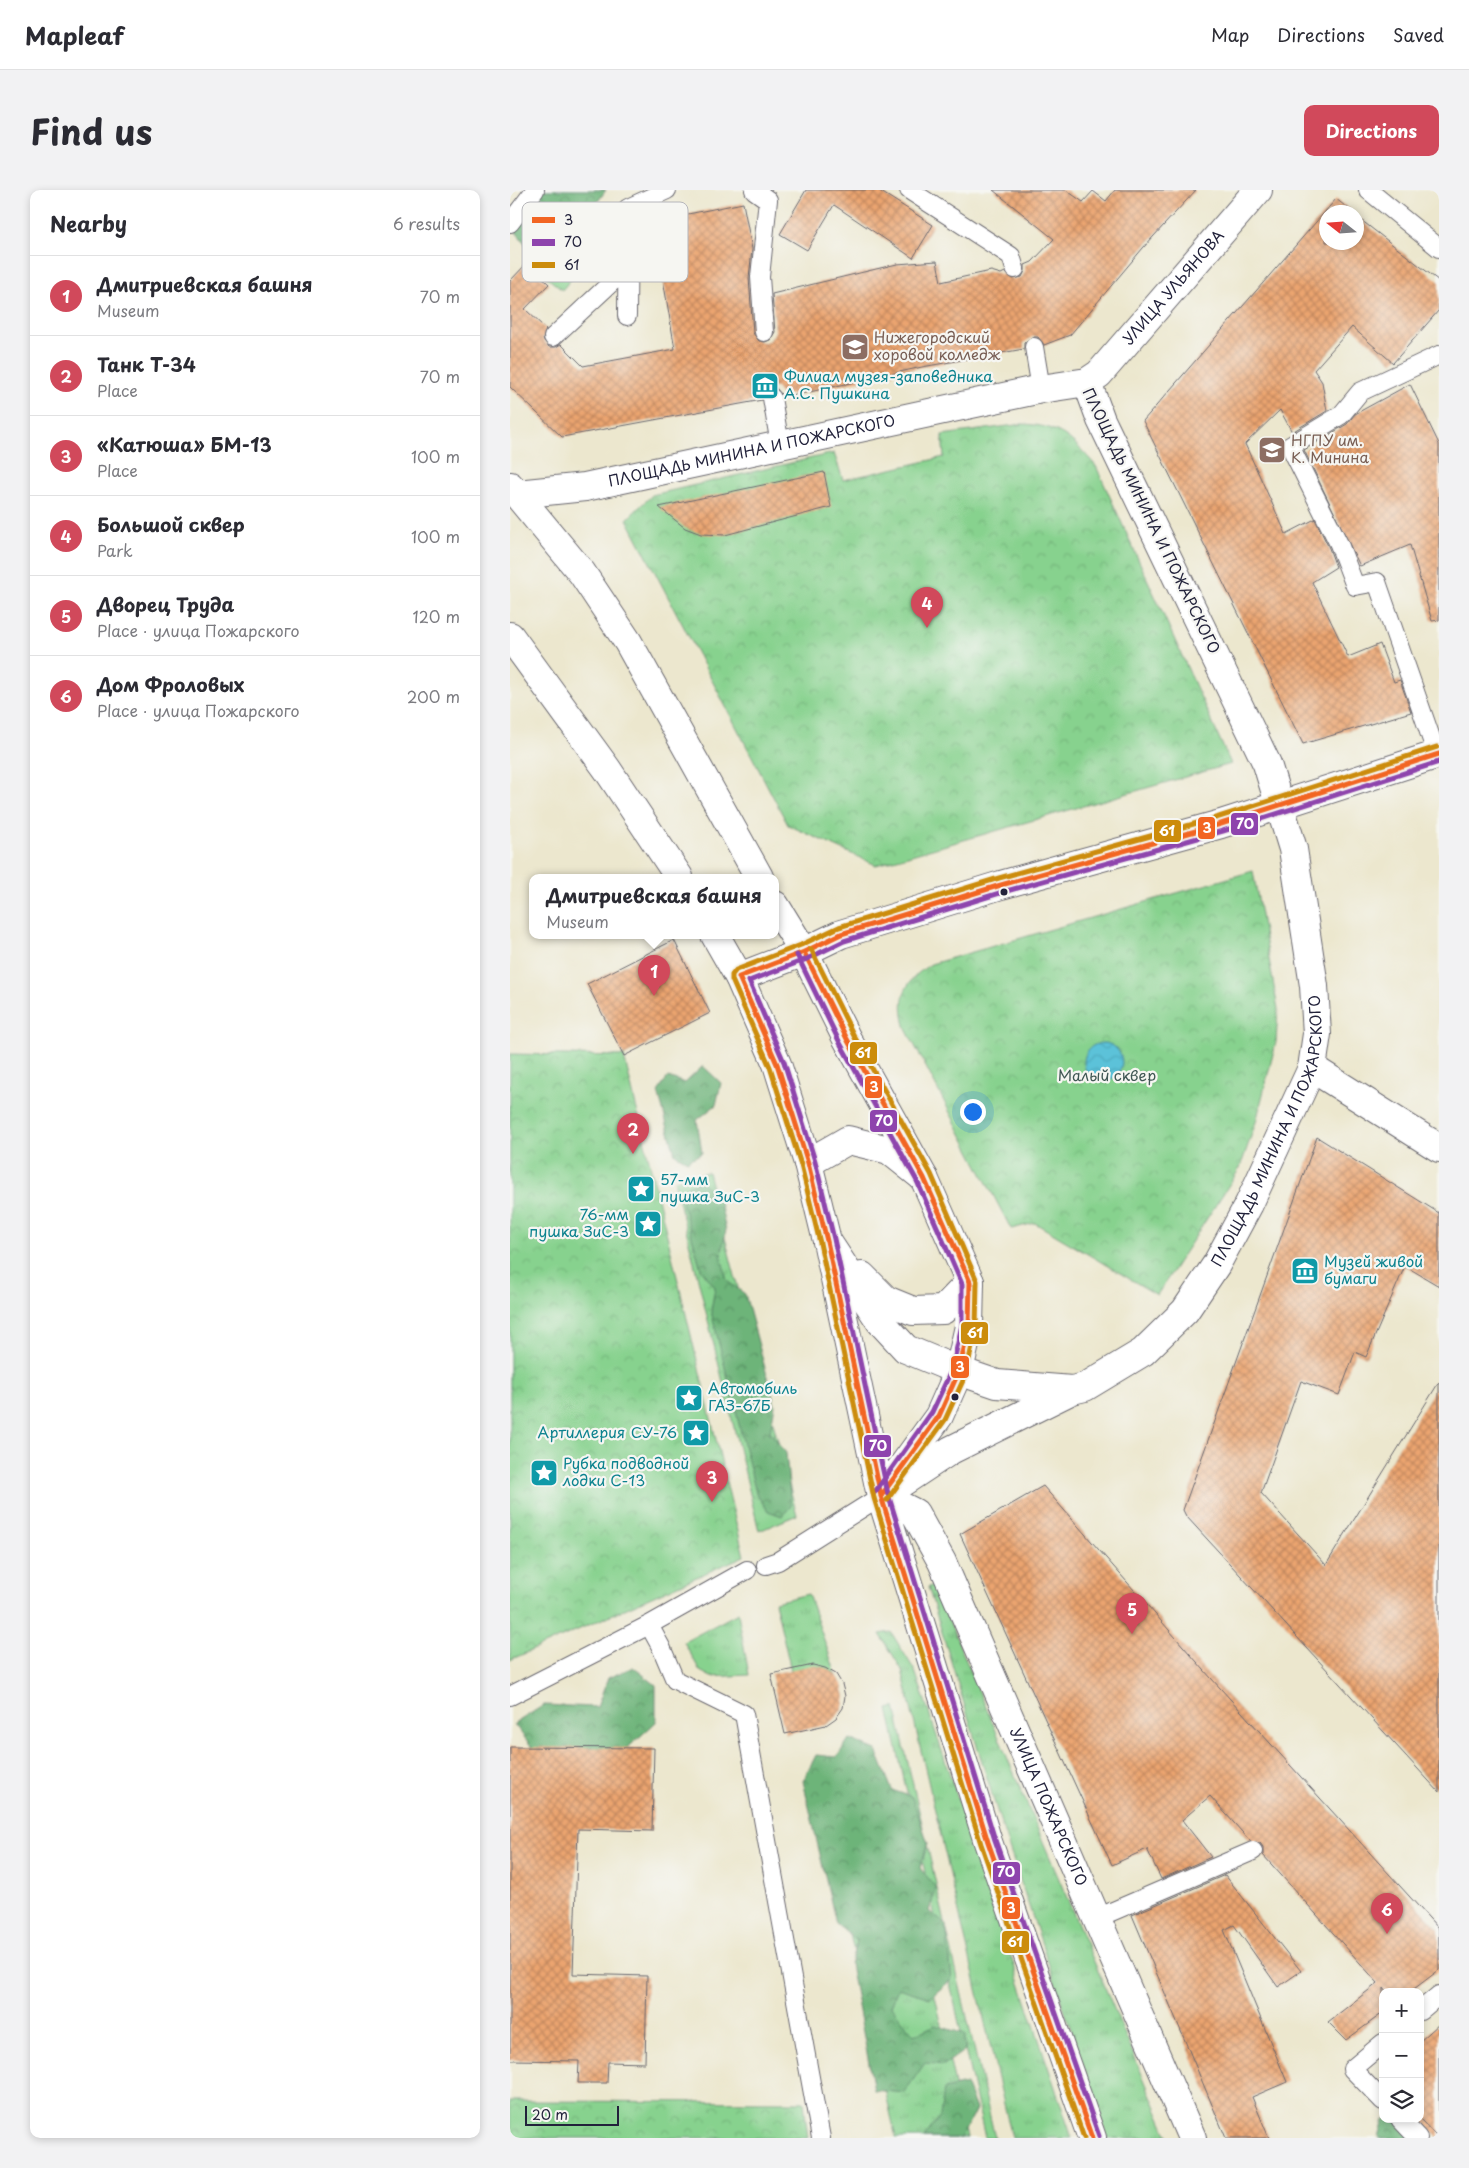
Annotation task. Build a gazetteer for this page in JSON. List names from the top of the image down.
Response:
{
  "streets": {
    "street": ["УЛИЦА УЛЬЯНОВА", "ПЛОЩАДЬ МИНИНА И ПОЖАРСКОГО", "УЛИЦА ПОЖАРСКОГО"]
  },
  "crossings": [
    ["УЛИЦА УЛЬЯНОВА", "ПЛОЩАДЬ МИНИНА И ПОЖАРСКОГО"],
    ["ПЛОЩАДЬ МИНИНА И ПОЖАРСКОГО", "УЛИЦА ПОЖАРСКОГО"]
  ],
  "parks": ["Малый сквер"],
  "places": {
    "school or university": ["Нижегородский хоровой колледж", "НГПУ им. К. Минина"],
    "museum": ["Филиал музея-заповедника А.С. Пушкина", "Музей живой бумаги"],
    "place": [
      "57-мм пушка ЗиС-3",
      "76-мм пушка ЗиС-3",
      "Автомобиль ГАЗ-67Б",
      "Артиллерия СУ-76",
      "Рубка подводной лодки С-13"
    ]
  },
  "lines": ["transit line 61", "transit line 3", "transit line 70"],
  "legend": ["3", "70", "61"],
  "scale_bar": "20 m",
  "north": "left",
  "page": {
    "header": "Mapleaf",
    "nav": ["Map", "Directions", "Saved"],
    "title": "Find us",
    "buttons": "Directions",
    "heading": ["Nearby", "6 results"],
    "list": [
      {
        "mark": "1",
        "name": "Дмитриевская башня",
        "note": "Museum",
        "value": "70 m"
      },
      {
        "mark": "2",
        "name": "Танк Т-34",
        "note": "Place",
        "value": "70 m"
      },
      {
        "mark": "3",
        "name": "«Катюша» БМ-13",
        "note": "Place",
        "value": "100 m"
      },
      {
        "mark": "4",
        "name": "Большой сквер",
        "note": "Park",
        "value": "100 m"
      },
      {
        "mark": "5",
        "name": "Дворец Труда",
        "note": "Place · улица Пожарского",
        "value": "120 m"
      },
      {
        "mark": "6",
        "name": "Дом Фроловых",
        "note": "Place · улица Пожарского",
        "value": "200 m"
      }
    ],
    "pins": [
      "4",
      "1",
      "2",
      "3",
      "5",
      "6"
    ],
    "popup": ["Дмитриевская башня", "Museum"],
    "map_buttons": ["+", "−"],
    "scale": "20 m"
  }
}
